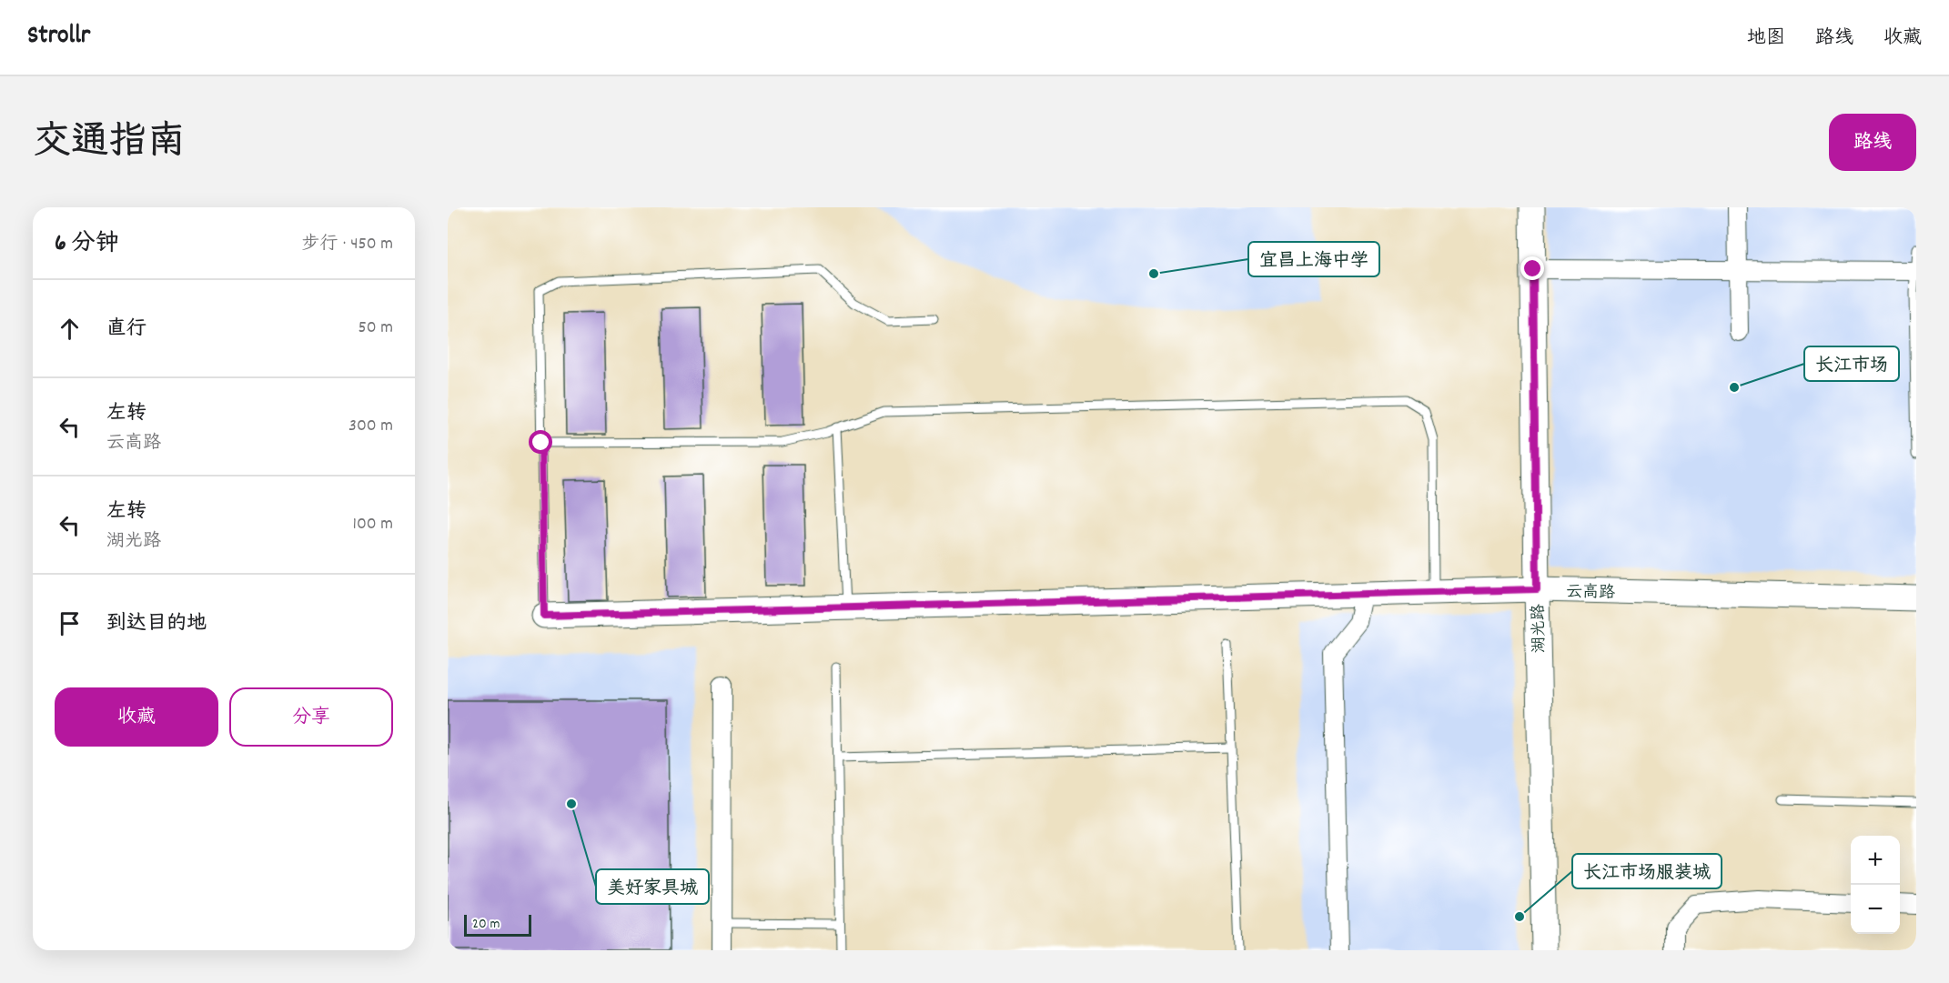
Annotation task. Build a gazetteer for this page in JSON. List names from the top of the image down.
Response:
{
  "streets": {
    "street": ["云高路", "湖光路"]
  },
  "crossings": [
    ["云高路", "湖光路"]
  ],
  "places": [
    "宜昌上海中学",
    "长江市场",
    "美好家具城",
    "长江市场服装城"
  ],
  "scale_bar": "20 m",
  "page": {
    "header": "Strollr",
    "nav": ["地图", "路线", "收藏"],
    "title": "交通指南",
    "buttons": [
      "路线",
      ["收藏", "分享"]
    ],
    "heading": ["6 分钟", "步行 · 450 m"],
    "list": [
      ["直行", "50 m"],
      ["左转", "云高路", "300 m"],
      ["左转", "湖光路", "100 m"],
      "到达目的地"
    ],
    "map_buttons": ["+", "−"],
    "scale": "20 m"
  }
}
